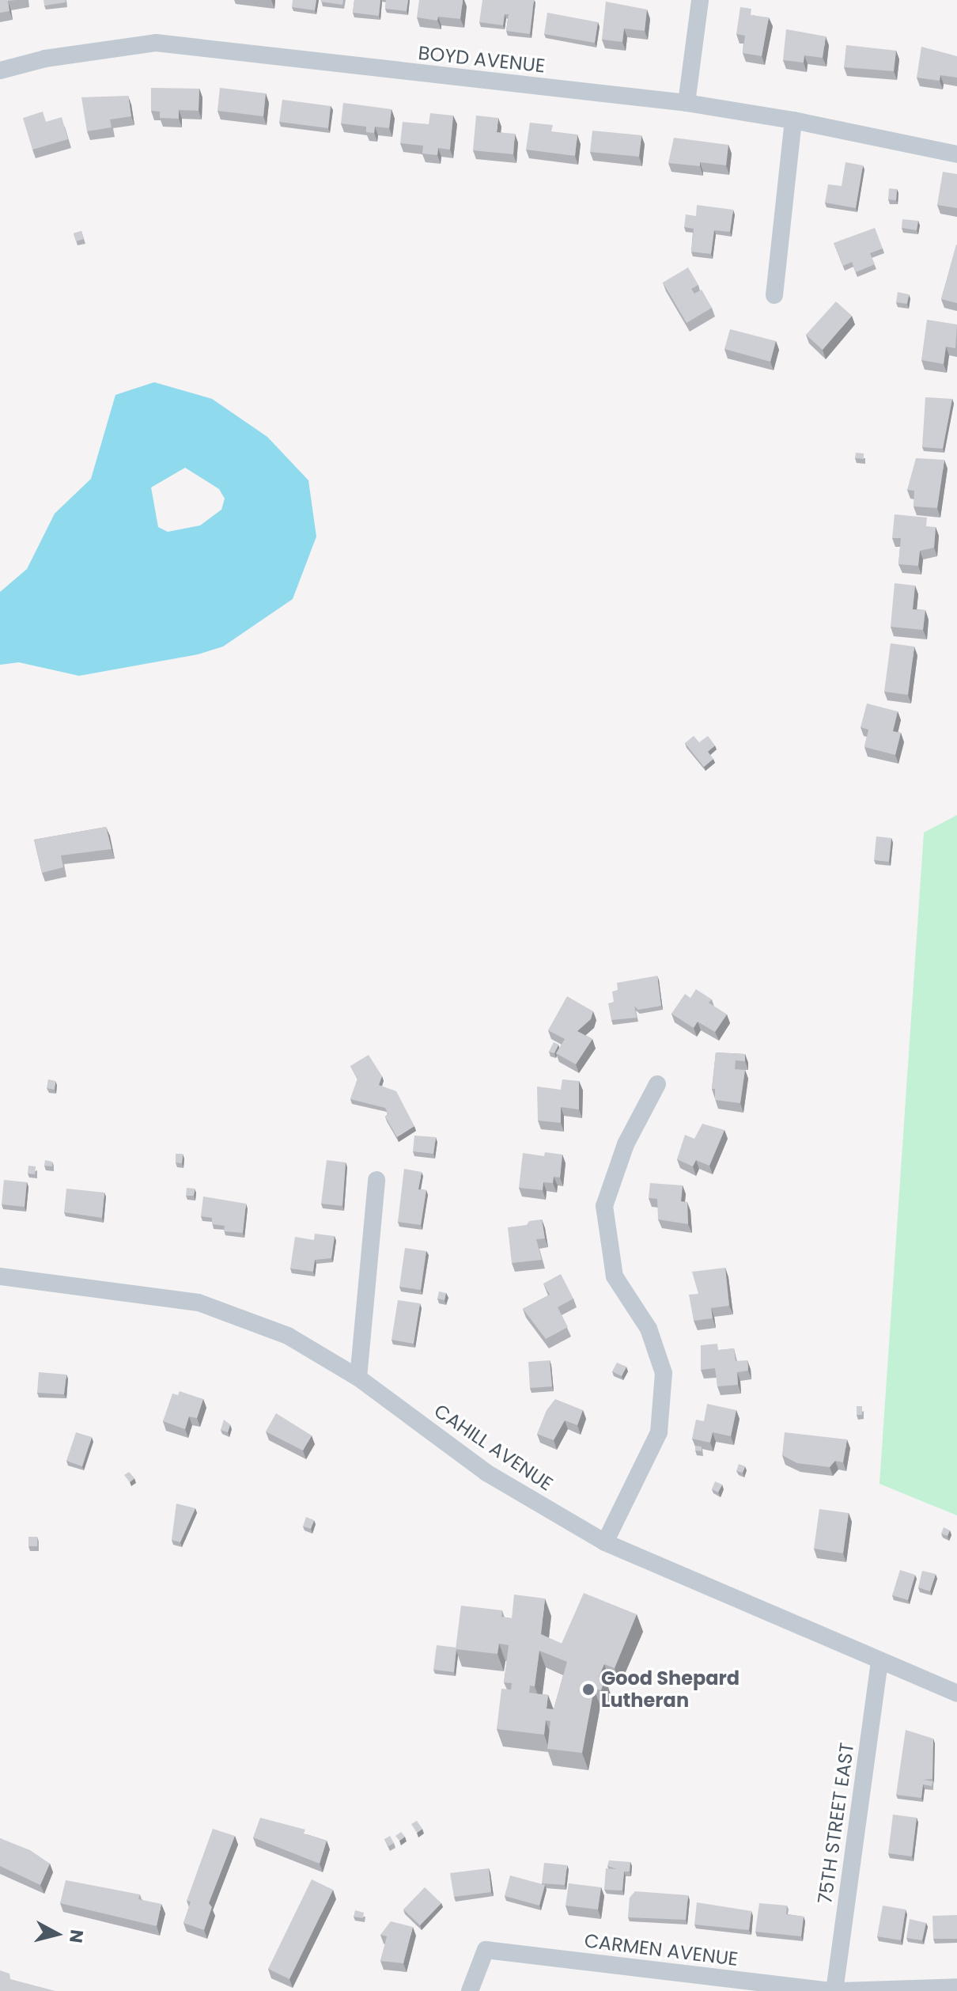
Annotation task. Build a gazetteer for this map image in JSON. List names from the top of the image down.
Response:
{
  "streets": {
    "street": [
      "BOYD AVENUE",
      "CAHILL AVENUE",
      "75TH STREET EAST",
      "CARMEN AVENUE"
    ]
  },
  "crossings": [
    ["CAHILL AVENUE", "75TH STREET EAST"],
    ["75TH STREET EAST", "CARMEN AVENUE"]
  ],
  "places": ["Good Shepard Lutheran"],
  "north": "right"
}
